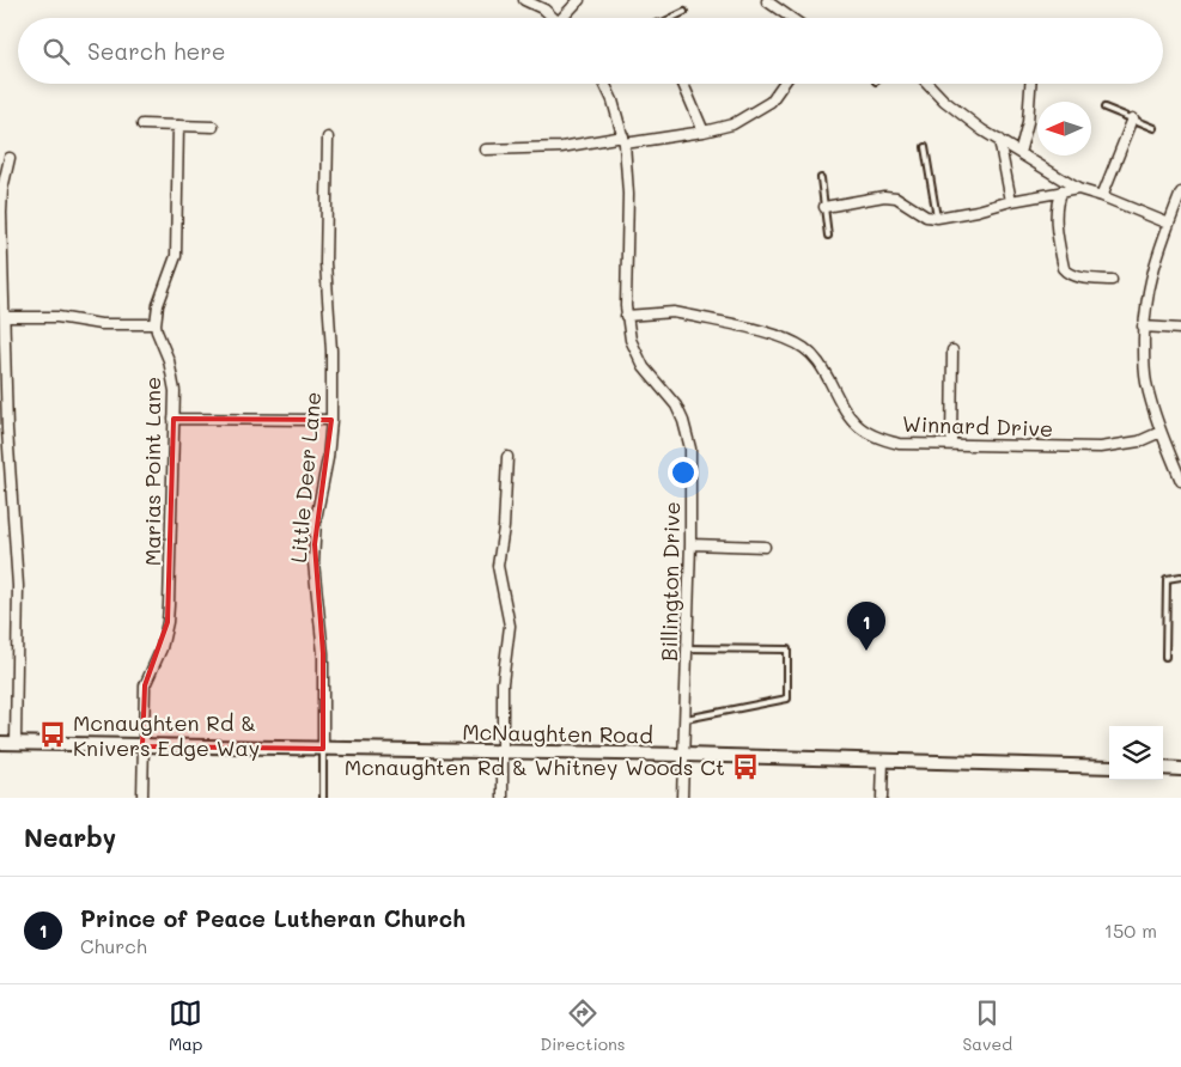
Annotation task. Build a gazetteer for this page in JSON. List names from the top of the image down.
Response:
{
  "streets": {
    "street": [
      "Winnard Drive",
      "Marias Point Lane",
      "Little Deer Lane",
      "Billington Drive",
      "McNaughten Road"
    ]
  },
  "crossings": [
    ["Winnard Drive", "Billington Drive"],
    ["Marias Point Lane", "McNaughten Road"],
    ["Little Deer Lane", "McNaughten Road"],
    ["Billington Drive", "McNaughten Road"]
  ],
  "places": {
    "bus stop": ["Mcnaughten Rd & Knivers Edge Way", "Mcnaughten Rd & Whitney Woods Ct"]
  },
  "north": "left",
  "page": {
    "search": "Search here",
    "pins": "1",
    "heading": "Nearby",
    "list": [
      {
        "mark": "1",
        "name": "Prince of Peace Lutheran Church",
        "note": "Church",
        "value": "150 m"
      }
    ],
    "nav": ["Map", "Directions", "Saved"]
  }
}
